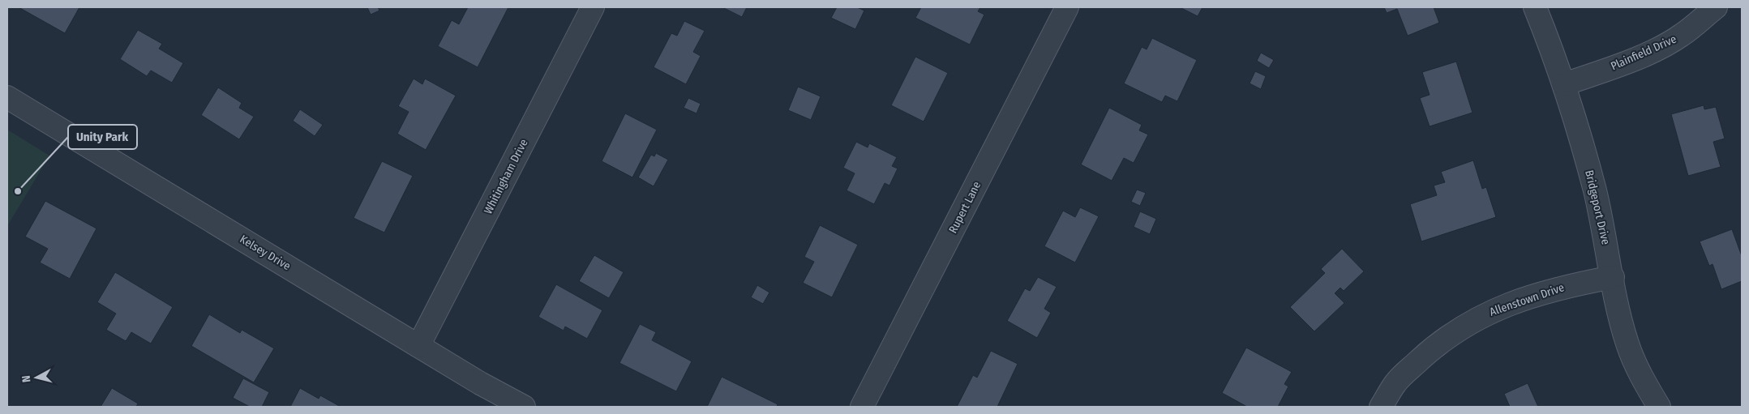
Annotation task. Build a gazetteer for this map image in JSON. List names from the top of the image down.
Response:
{
  "streets": {
    "street": [
      "Plainfield Drive",
      "Whitingham Drive",
      "Rupert Lane",
      "Bridgeport Drive",
      "Kelsey Drive",
      "Allenstown Drive"
    ]
  },
  "crossings": [
    ["Plainfield Drive", "Bridgeport Drive"],
    ["Whitingham Drive", "Kelsey Drive"],
    ["Bridgeport Drive", "Allenstown Drive"]
  ],
  "places": ["Unity Park"],
  "north": "left"
}
